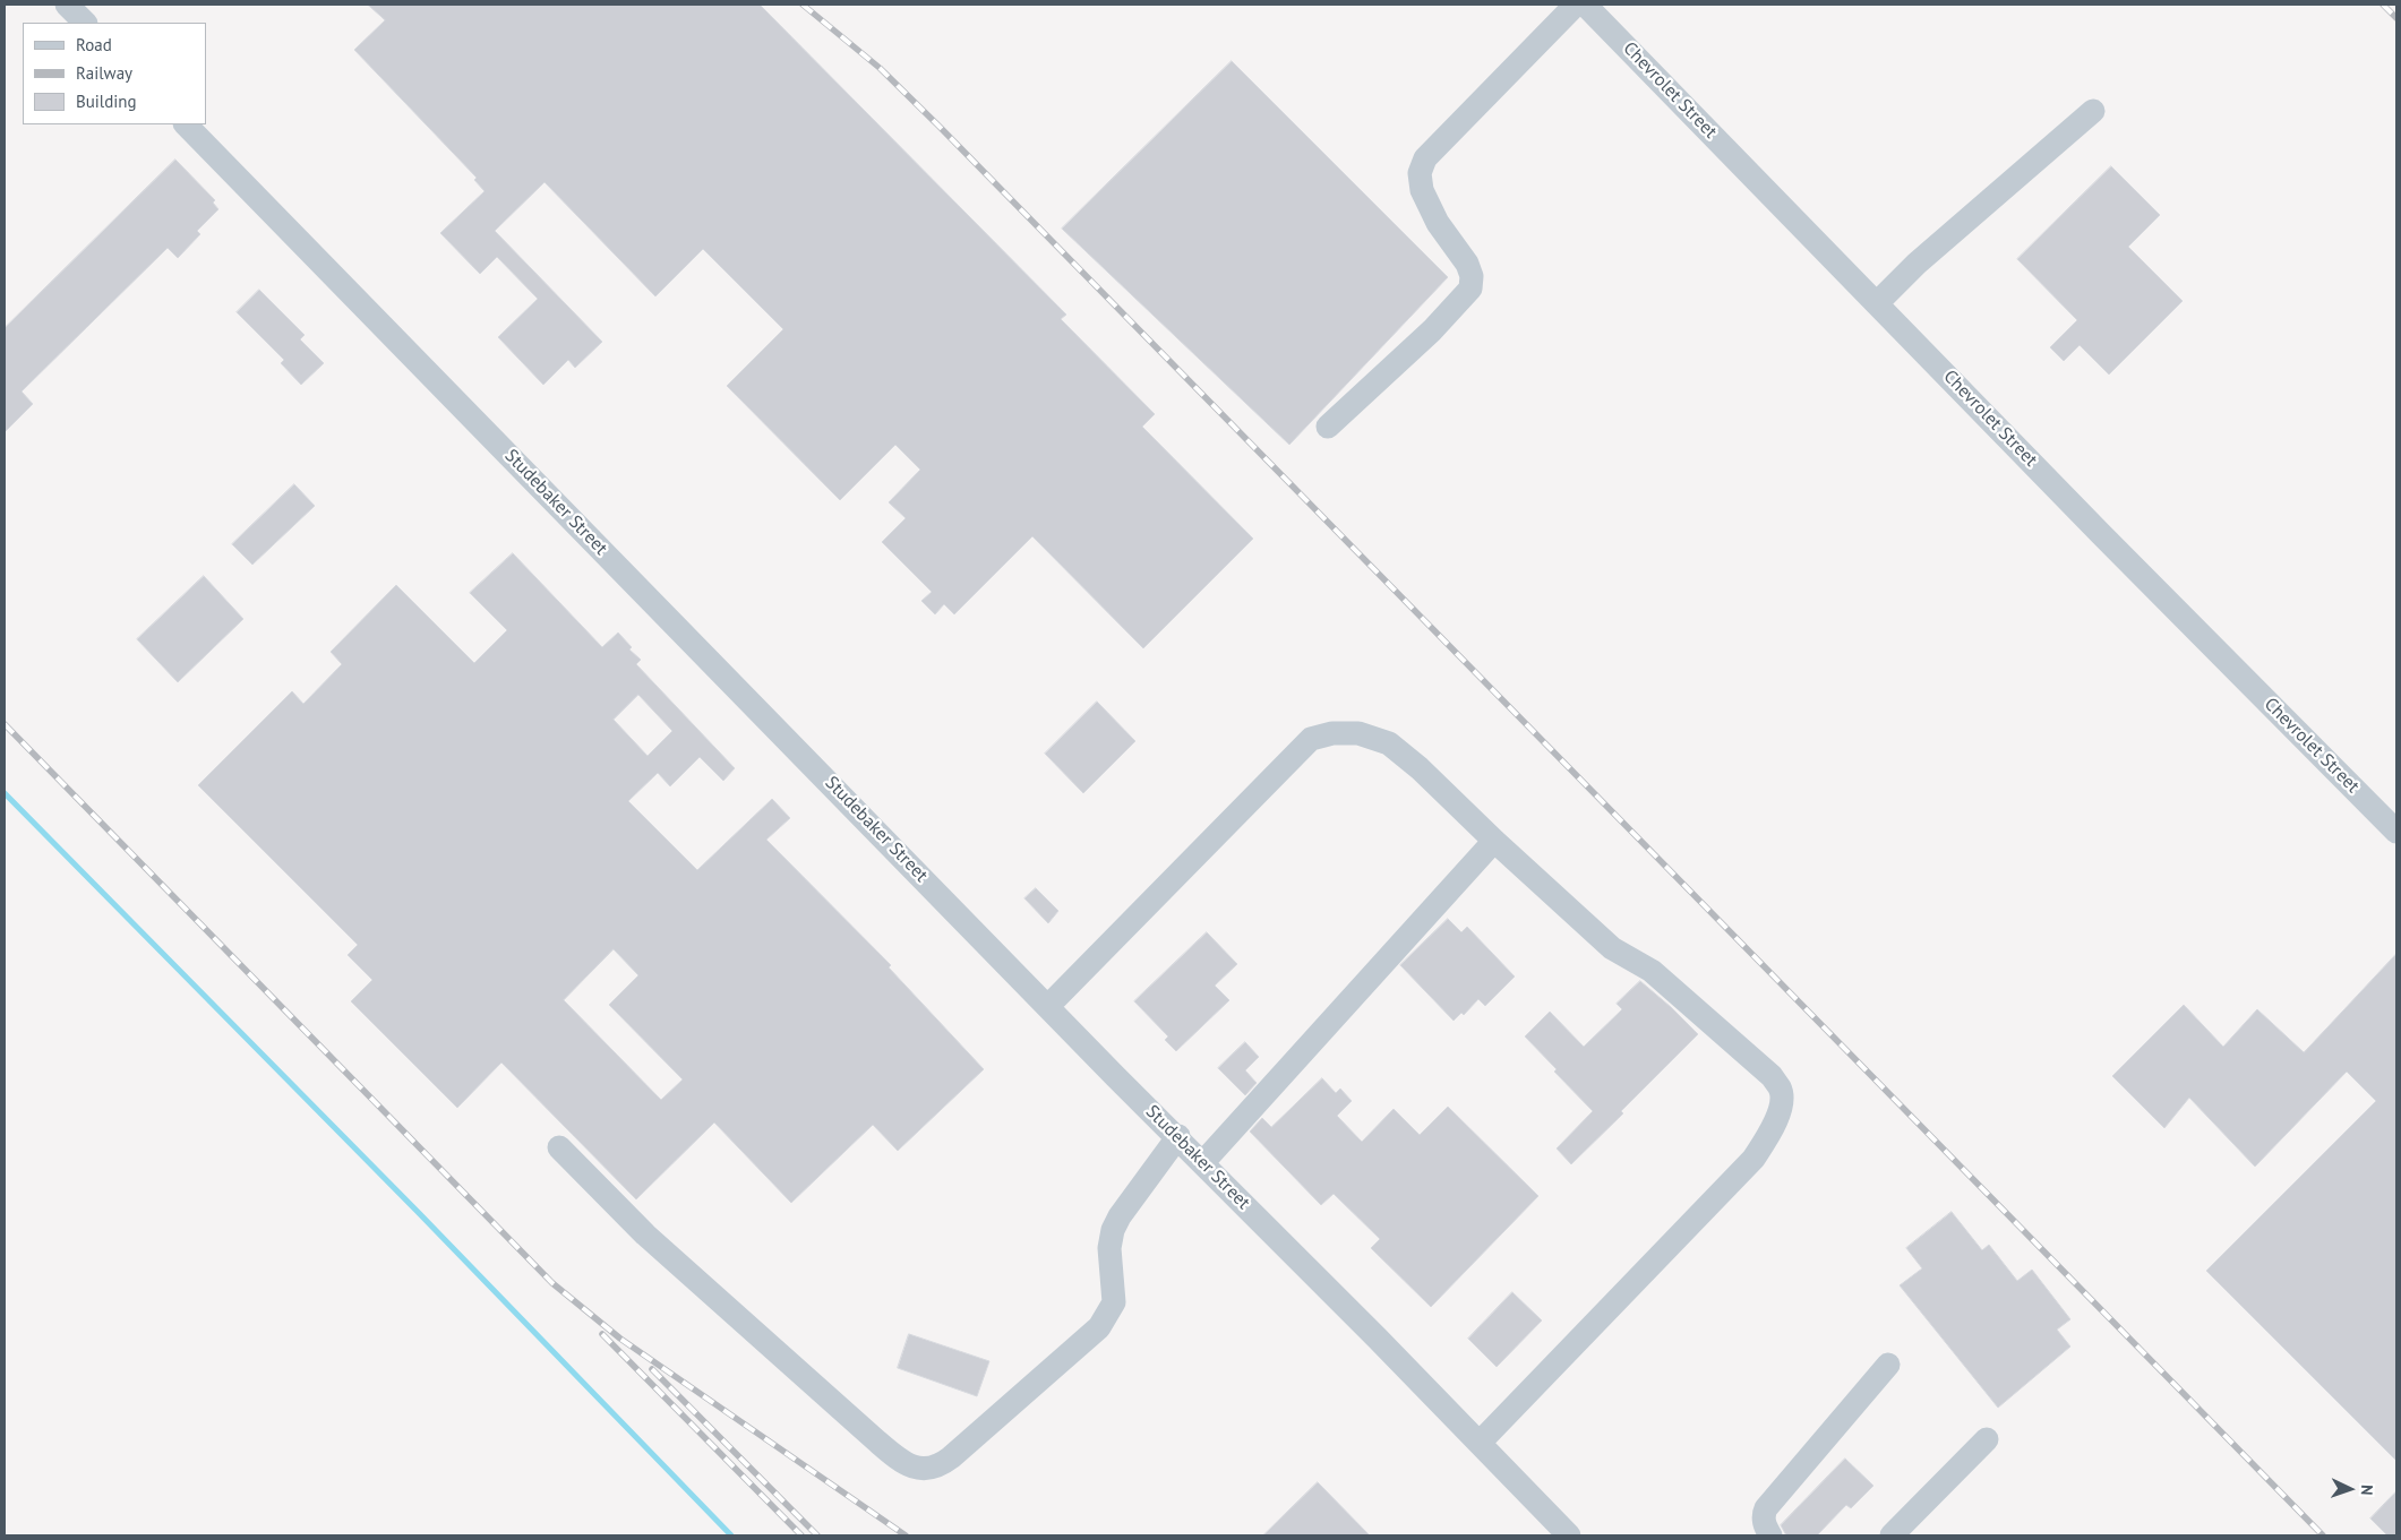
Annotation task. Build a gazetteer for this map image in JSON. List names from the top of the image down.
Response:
{
  "streets": {
    "lane": ["Chevrolet Street", "Studebaker Street"]
  },
  "legend": ["Road", "Railway", "Building"],
  "north": "right"
}
